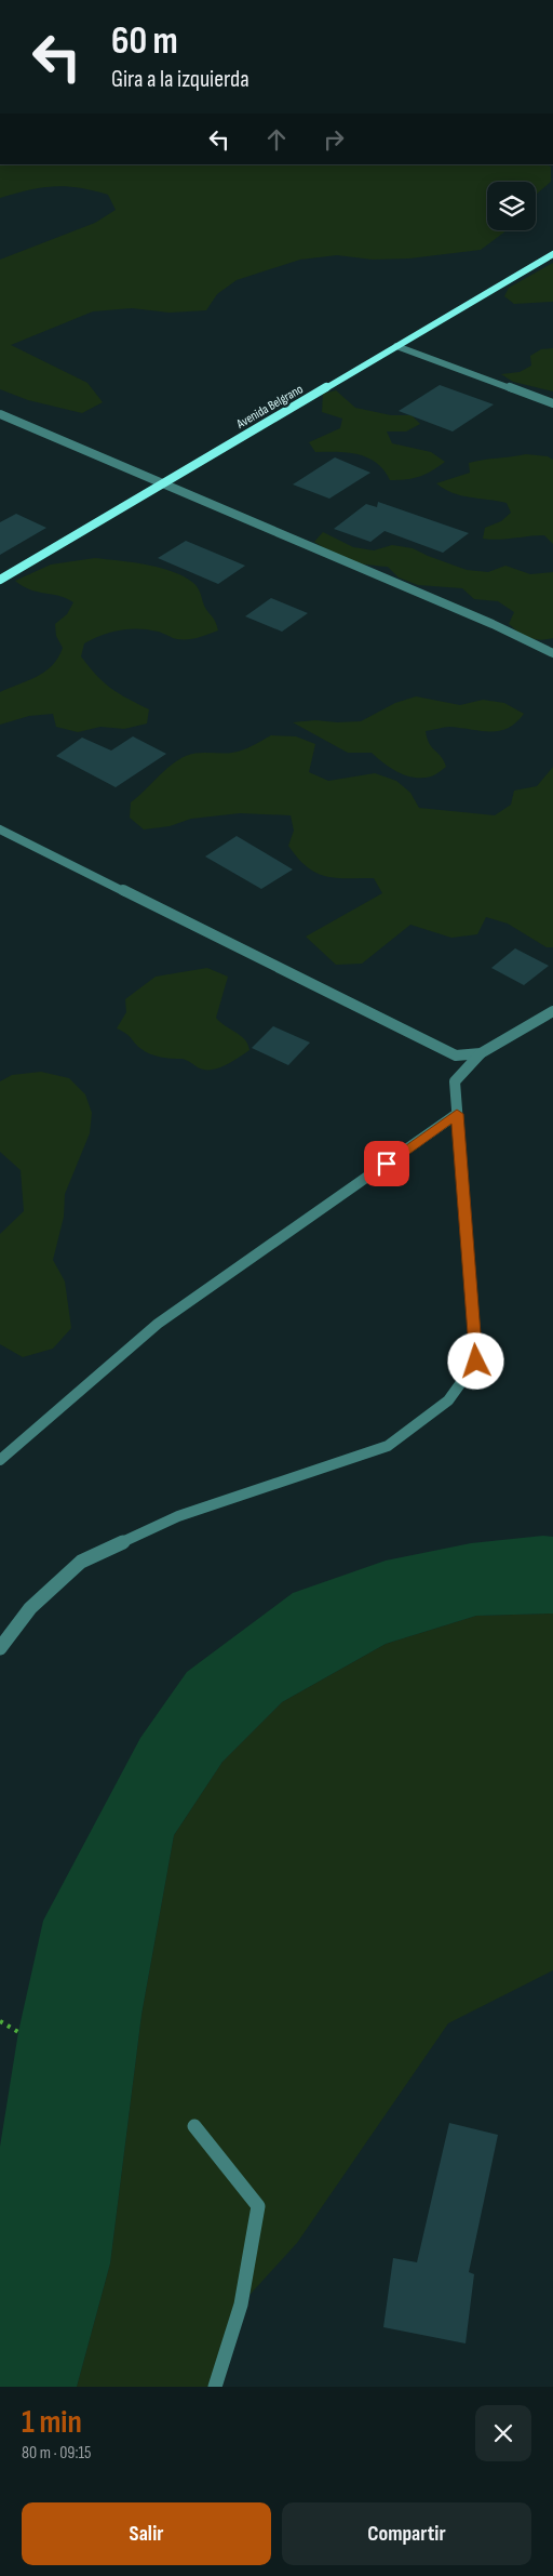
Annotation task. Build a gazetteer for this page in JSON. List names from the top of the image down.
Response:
{
  "streets": {
    "street": ["Avenida Belgrano"]
  },
  "page": {
    "turn": ["60 m", "Gira a la izquierda"],
    "heading": ["1 min", "80 m · 09:15"],
    "buttons": ["Salir", "Compartir"]
  }
}
